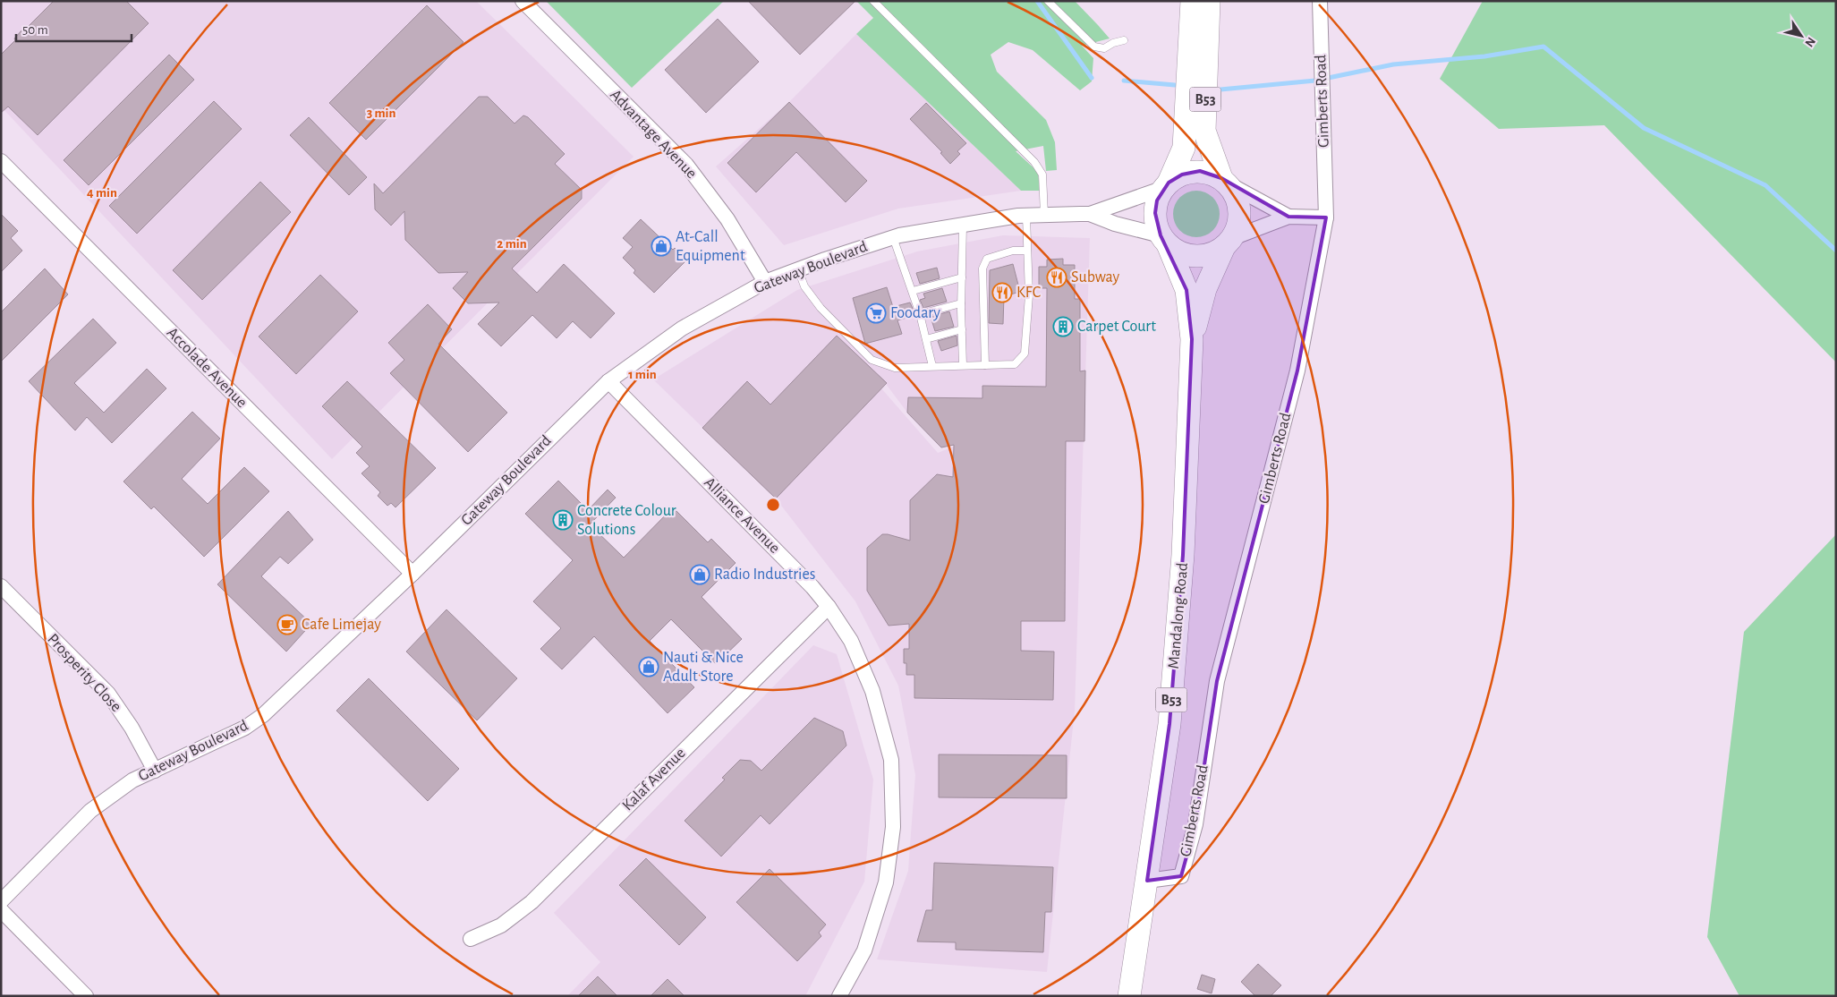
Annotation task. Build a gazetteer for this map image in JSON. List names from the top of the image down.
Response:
{
  "streets": {
    "main road": ["B53", "Mandalong Road"],
    "street": [
      "Gimberts Road",
      "Advantage Avenue",
      "Gateway Boulevard",
      "Accolade Avenue",
      "Alliance Avenue",
      "Prosperity Close",
      "Kalaf Avenue"
    ]
  },
  "crossings": [
    ["B53", "Gateway Boulevard"],
    ["B53", "Mandalong Road"],
    ["Gimberts Road", "Mandalong Road"],
    ["Advantage Avenue", "Gateway Boulevard"],
    ["Gateway Boulevard", "Accolade Avenue"],
    ["Gateway Boulevard", "Alliance Avenue"],
    ["Gateway Boulevard", "Mandalong Road"],
    ["Gateway Boulevard", "Prosperity Close"],
    ["Alliance Avenue", "Kalaf Avenue"]
  ],
  "places": {
    "shop": ["At-Call Equipment", "Radio Industries", "Nauti & Nice Adult Store"],
    "restaurant": ["Subway", "KFC"],
    "supermarket": ["Foodary"],
    "building": ["Carpet Court", "Concrete Colour Solutions"],
    "cafe": ["Cafe Limejay"]
  },
  "scale_bar": "50 m",
  "north": "bottom right",
  "rings": [
    "3 min",
    "4 min",
    "2 min",
    "1 min"
  ]
}
